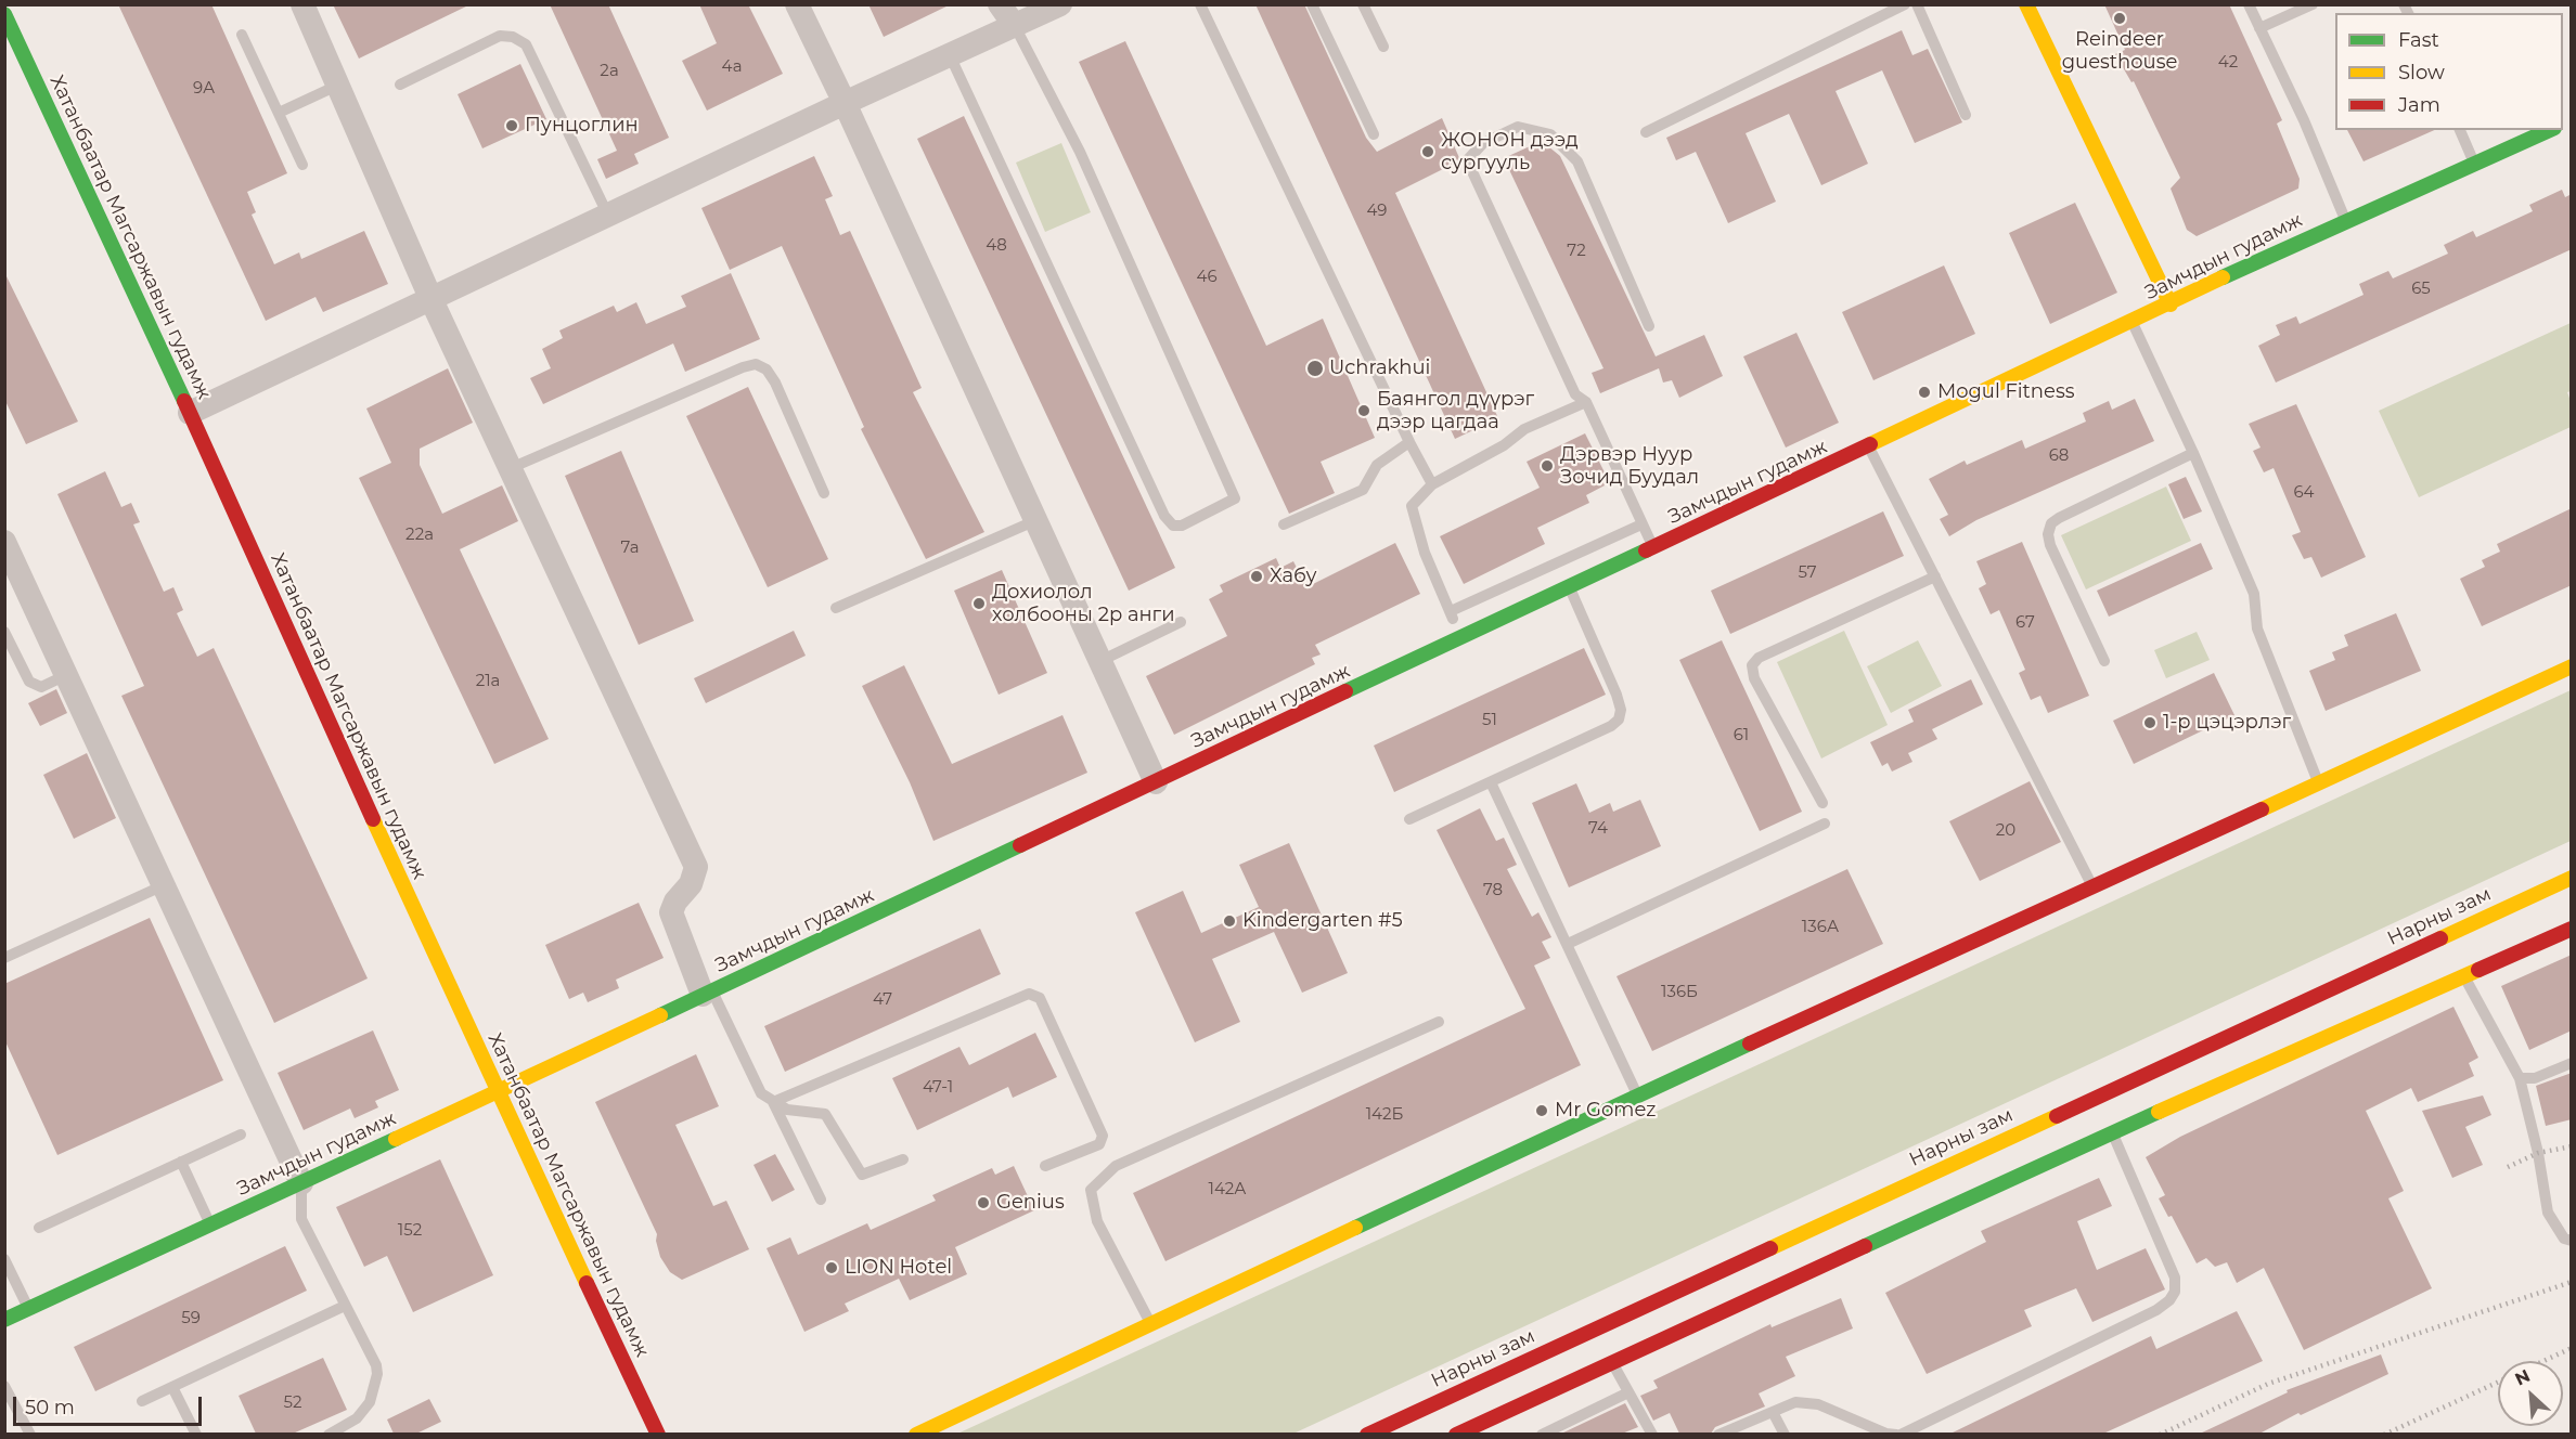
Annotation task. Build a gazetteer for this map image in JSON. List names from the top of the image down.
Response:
{
  "streets": {
    "street": ["Хатанбаатар Магсаржавын гудамж", "Замчдын гудамж", "Нарны зам"]
  },
  "crossings": [
    ["Хатанбаатар Магсаржавын гудамж", "Замчдын гудамж"]
  ],
  "places": [
    "Reindeer guesthouse",
    "Пунцоглин",
    "ЖОНОН дээд сургууль",
    "Uchrakhui",
    "Mogul Fitness",
    "Баянгол дүүрэг дээр цагдаа",
    "Дэрвэр Нуур Зочид Буудал",
    "Хабу",
    "Дохиолол холбооны 2р анги",
    "1-р цэцэрлэг",
    "Kindergarten #5",
    "Mr Gomez",
    "Genius",
    "LION Hotel"
  ],
  "house_numbers": [
    "42",
    "4a",
    "2а",
    "9A",
    "49",
    "48",
    "72",
    "46",
    "65",
    "68",
    "64",
    "22а",
    "7а",
    "57",
    "67",
    "21а",
    "51",
    "61",
    "74",
    "20",
    "78",
    "136А",
    "136Б",
    "47",
    "47-1",
    "142Б",
    "142А",
    "152",
    "59",
    "52"
  ],
  "legend": ["Fast", "Slow", "Jam"],
  "scale_bar": "50 m",
  "north": "top left"
}
